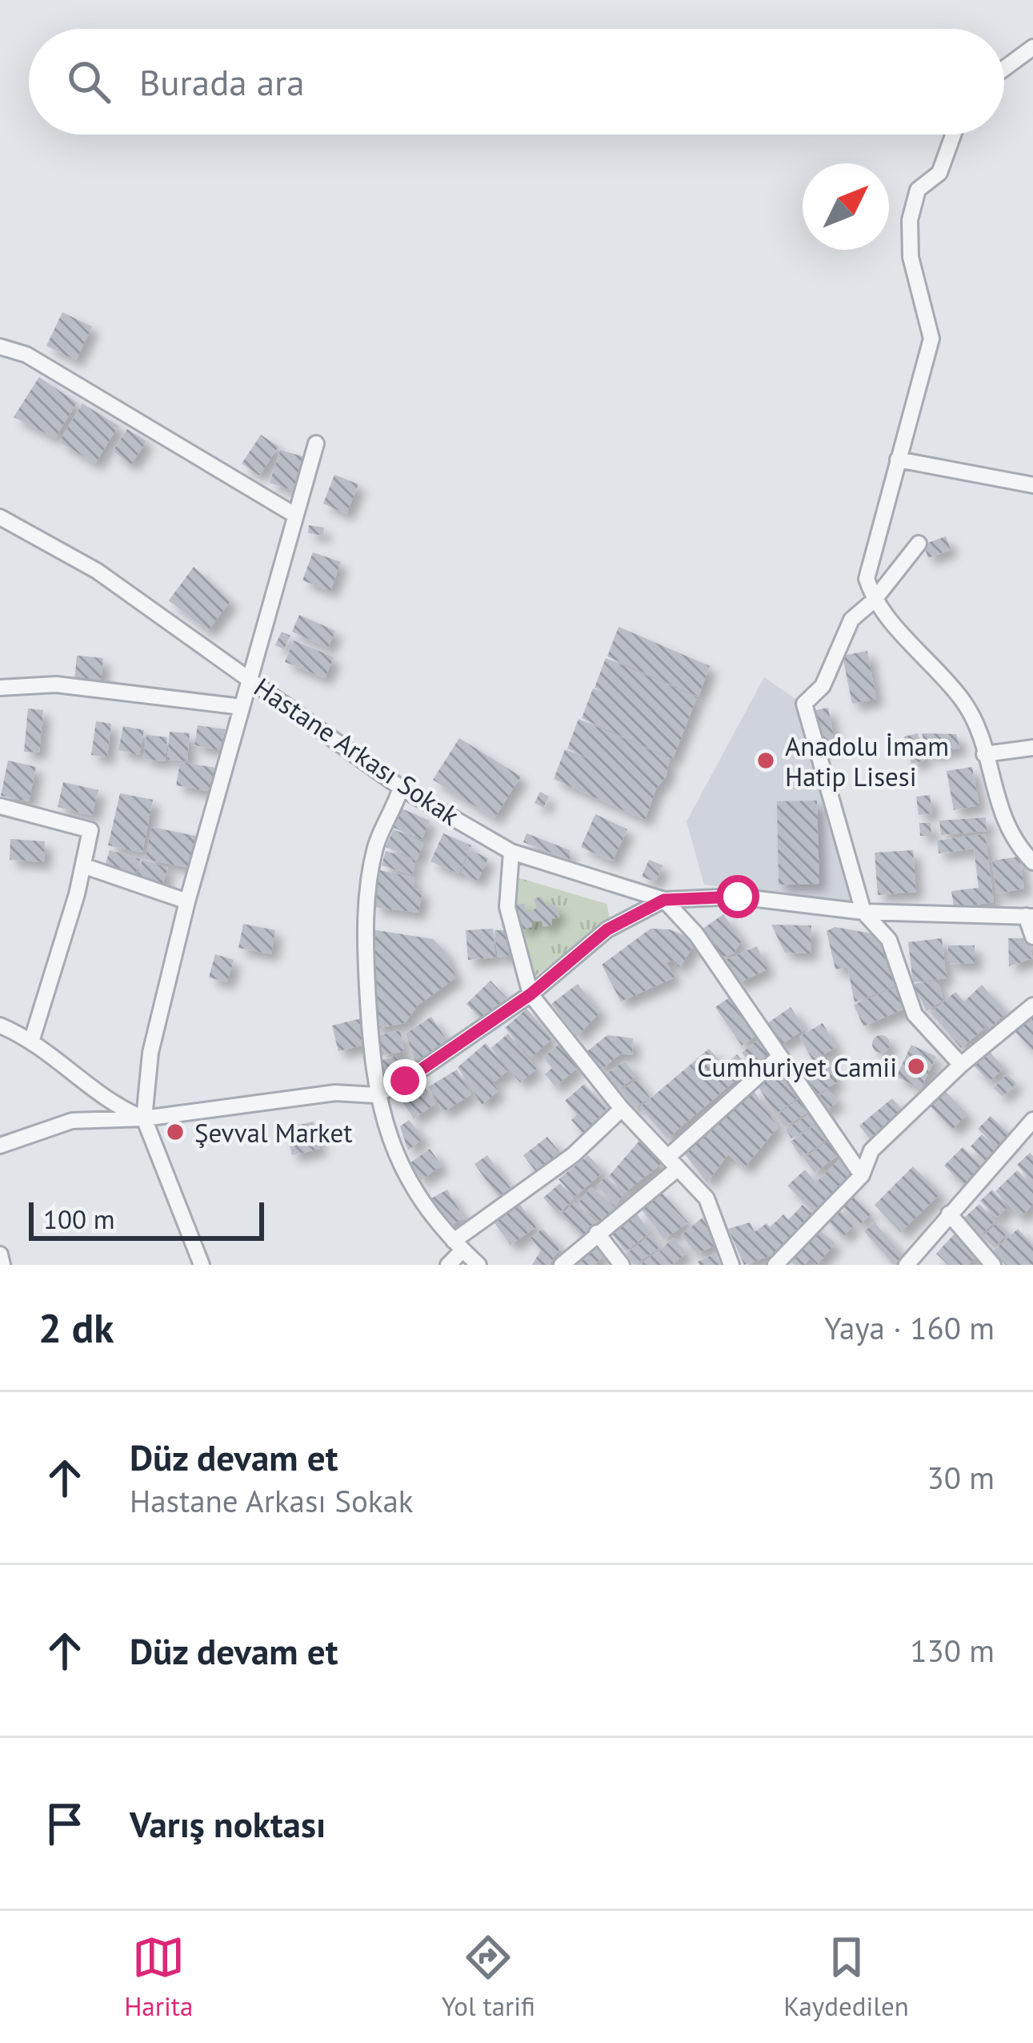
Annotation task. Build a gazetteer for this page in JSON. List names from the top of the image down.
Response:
{
  "streets": {
    "street": ["Hastane Arkası Sokak"]
  },
  "places": ["Anadolu İmam Hatip Lisesi", "Cumhuriyet Camii", "Şevval Market"],
  "scale_bar": "100 m",
  "north": "top right",
  "page": {
    "search": "Burada ara",
    "scale": "100 m",
    "heading": ["2 dk", "Yaya · 160 m"],
    "list": [
      ["Düz devam et", "Hastane Arkası Sokak", "30 m"],
      ["Düz devam et", "130 m"],
      "Varış noktası"
    ],
    "nav": ["Harita", "Yol tarifi", "Kaydedilen"]
  }
}
